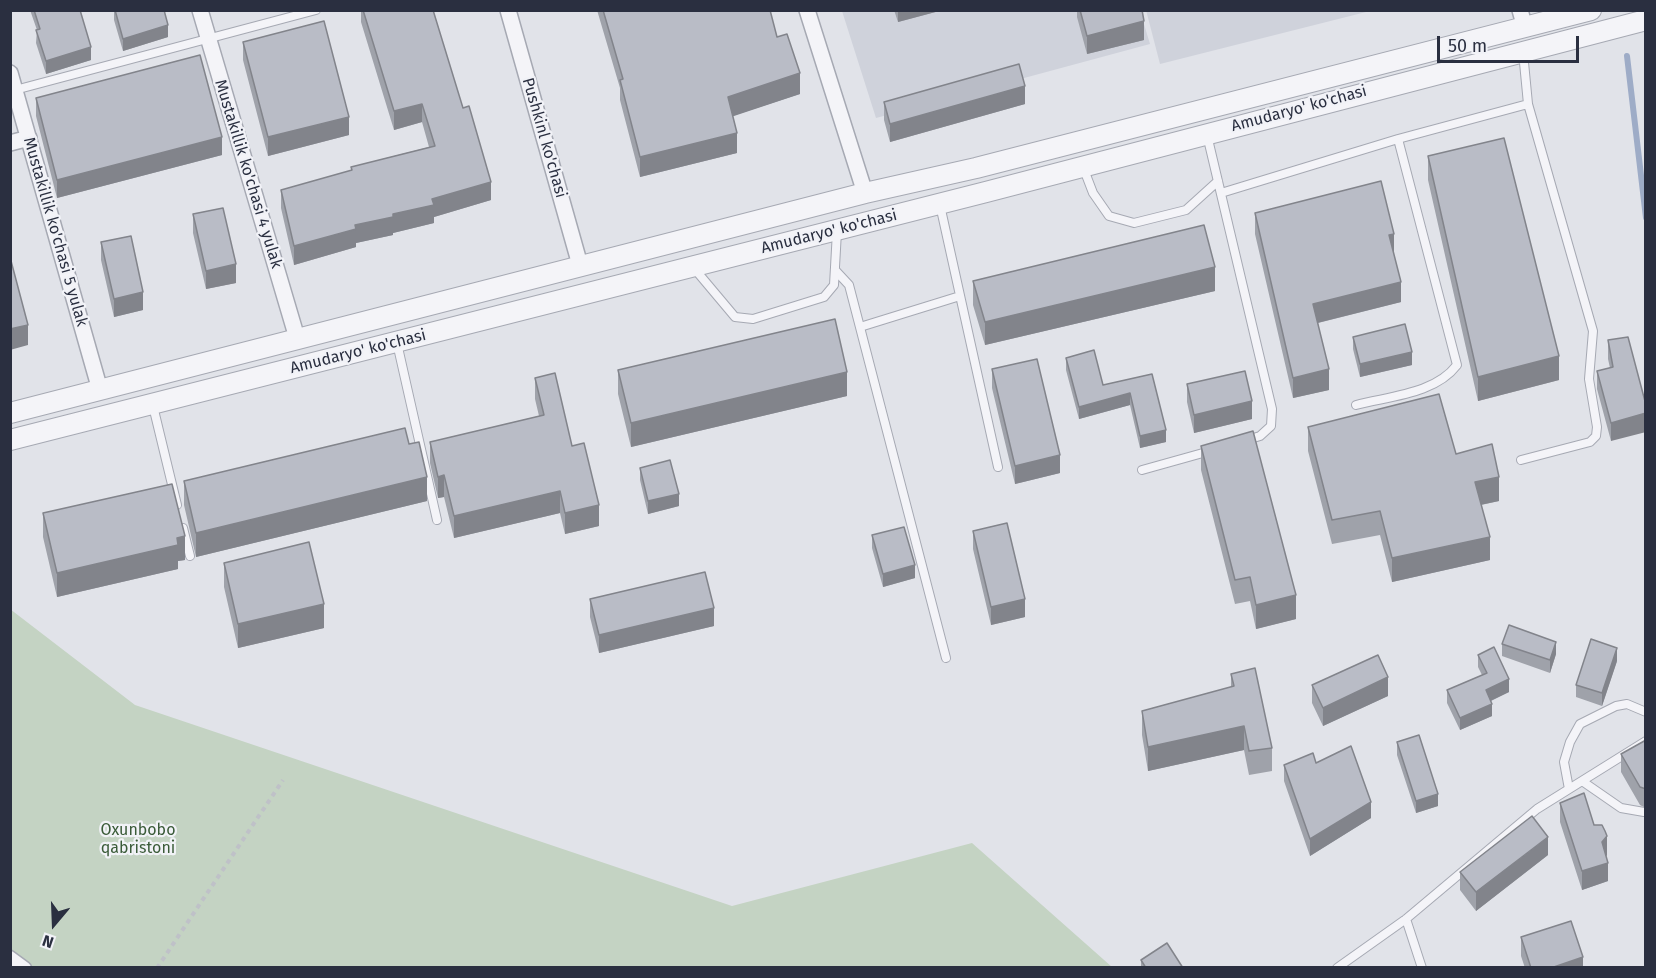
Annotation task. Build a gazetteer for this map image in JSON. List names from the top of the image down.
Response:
{
  "streets": {
    "street": [
      "Amudaryo' ko'chasi",
      "Pushkinl ko'chasi",
      "Mustakillik ko'chasi 4 yulak",
      "Mustakillik ko'chasi 5 yulak"
    ]
  },
  "parks": ["Oxunbobo qabristoni"],
  "scale_bar": "50 m",
  "north": "bottom"
}
